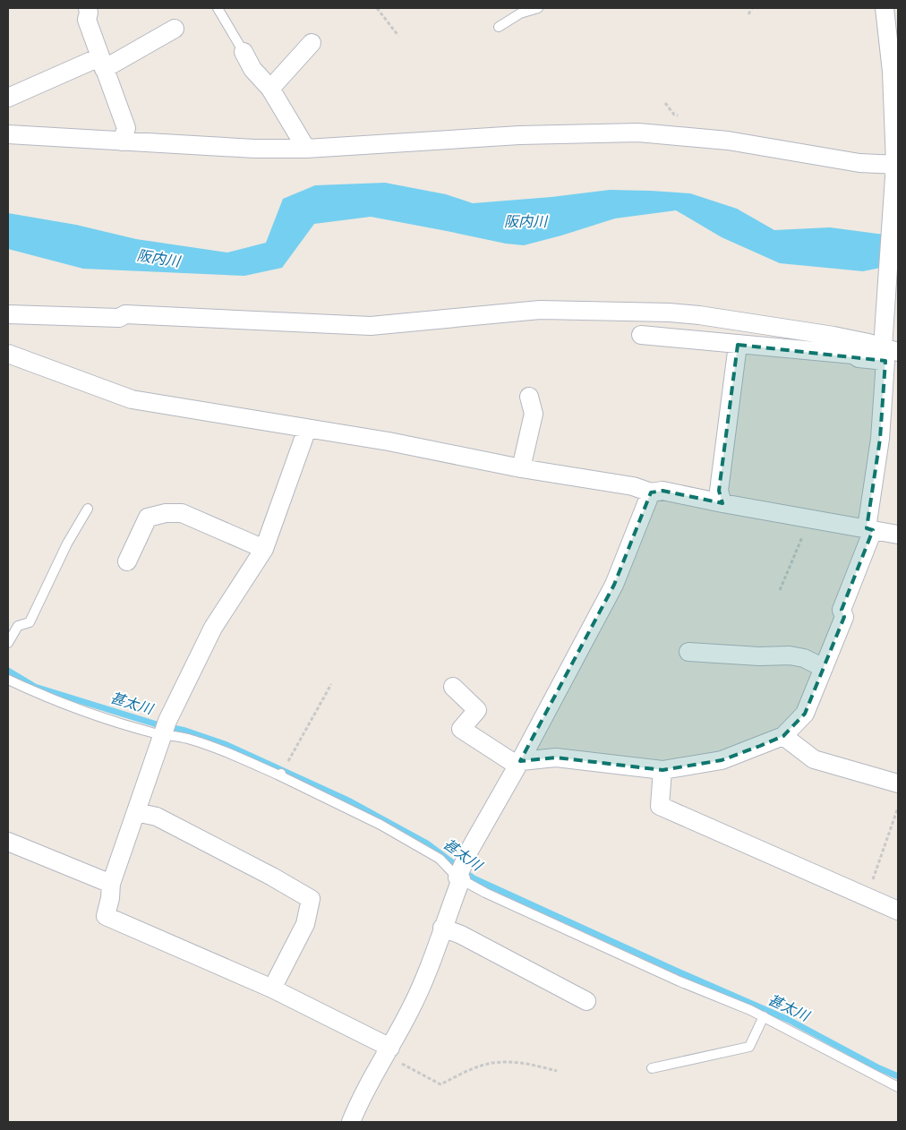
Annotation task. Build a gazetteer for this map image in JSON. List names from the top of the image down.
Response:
{
  "water": ["阪内川", "甚太川"]
}
